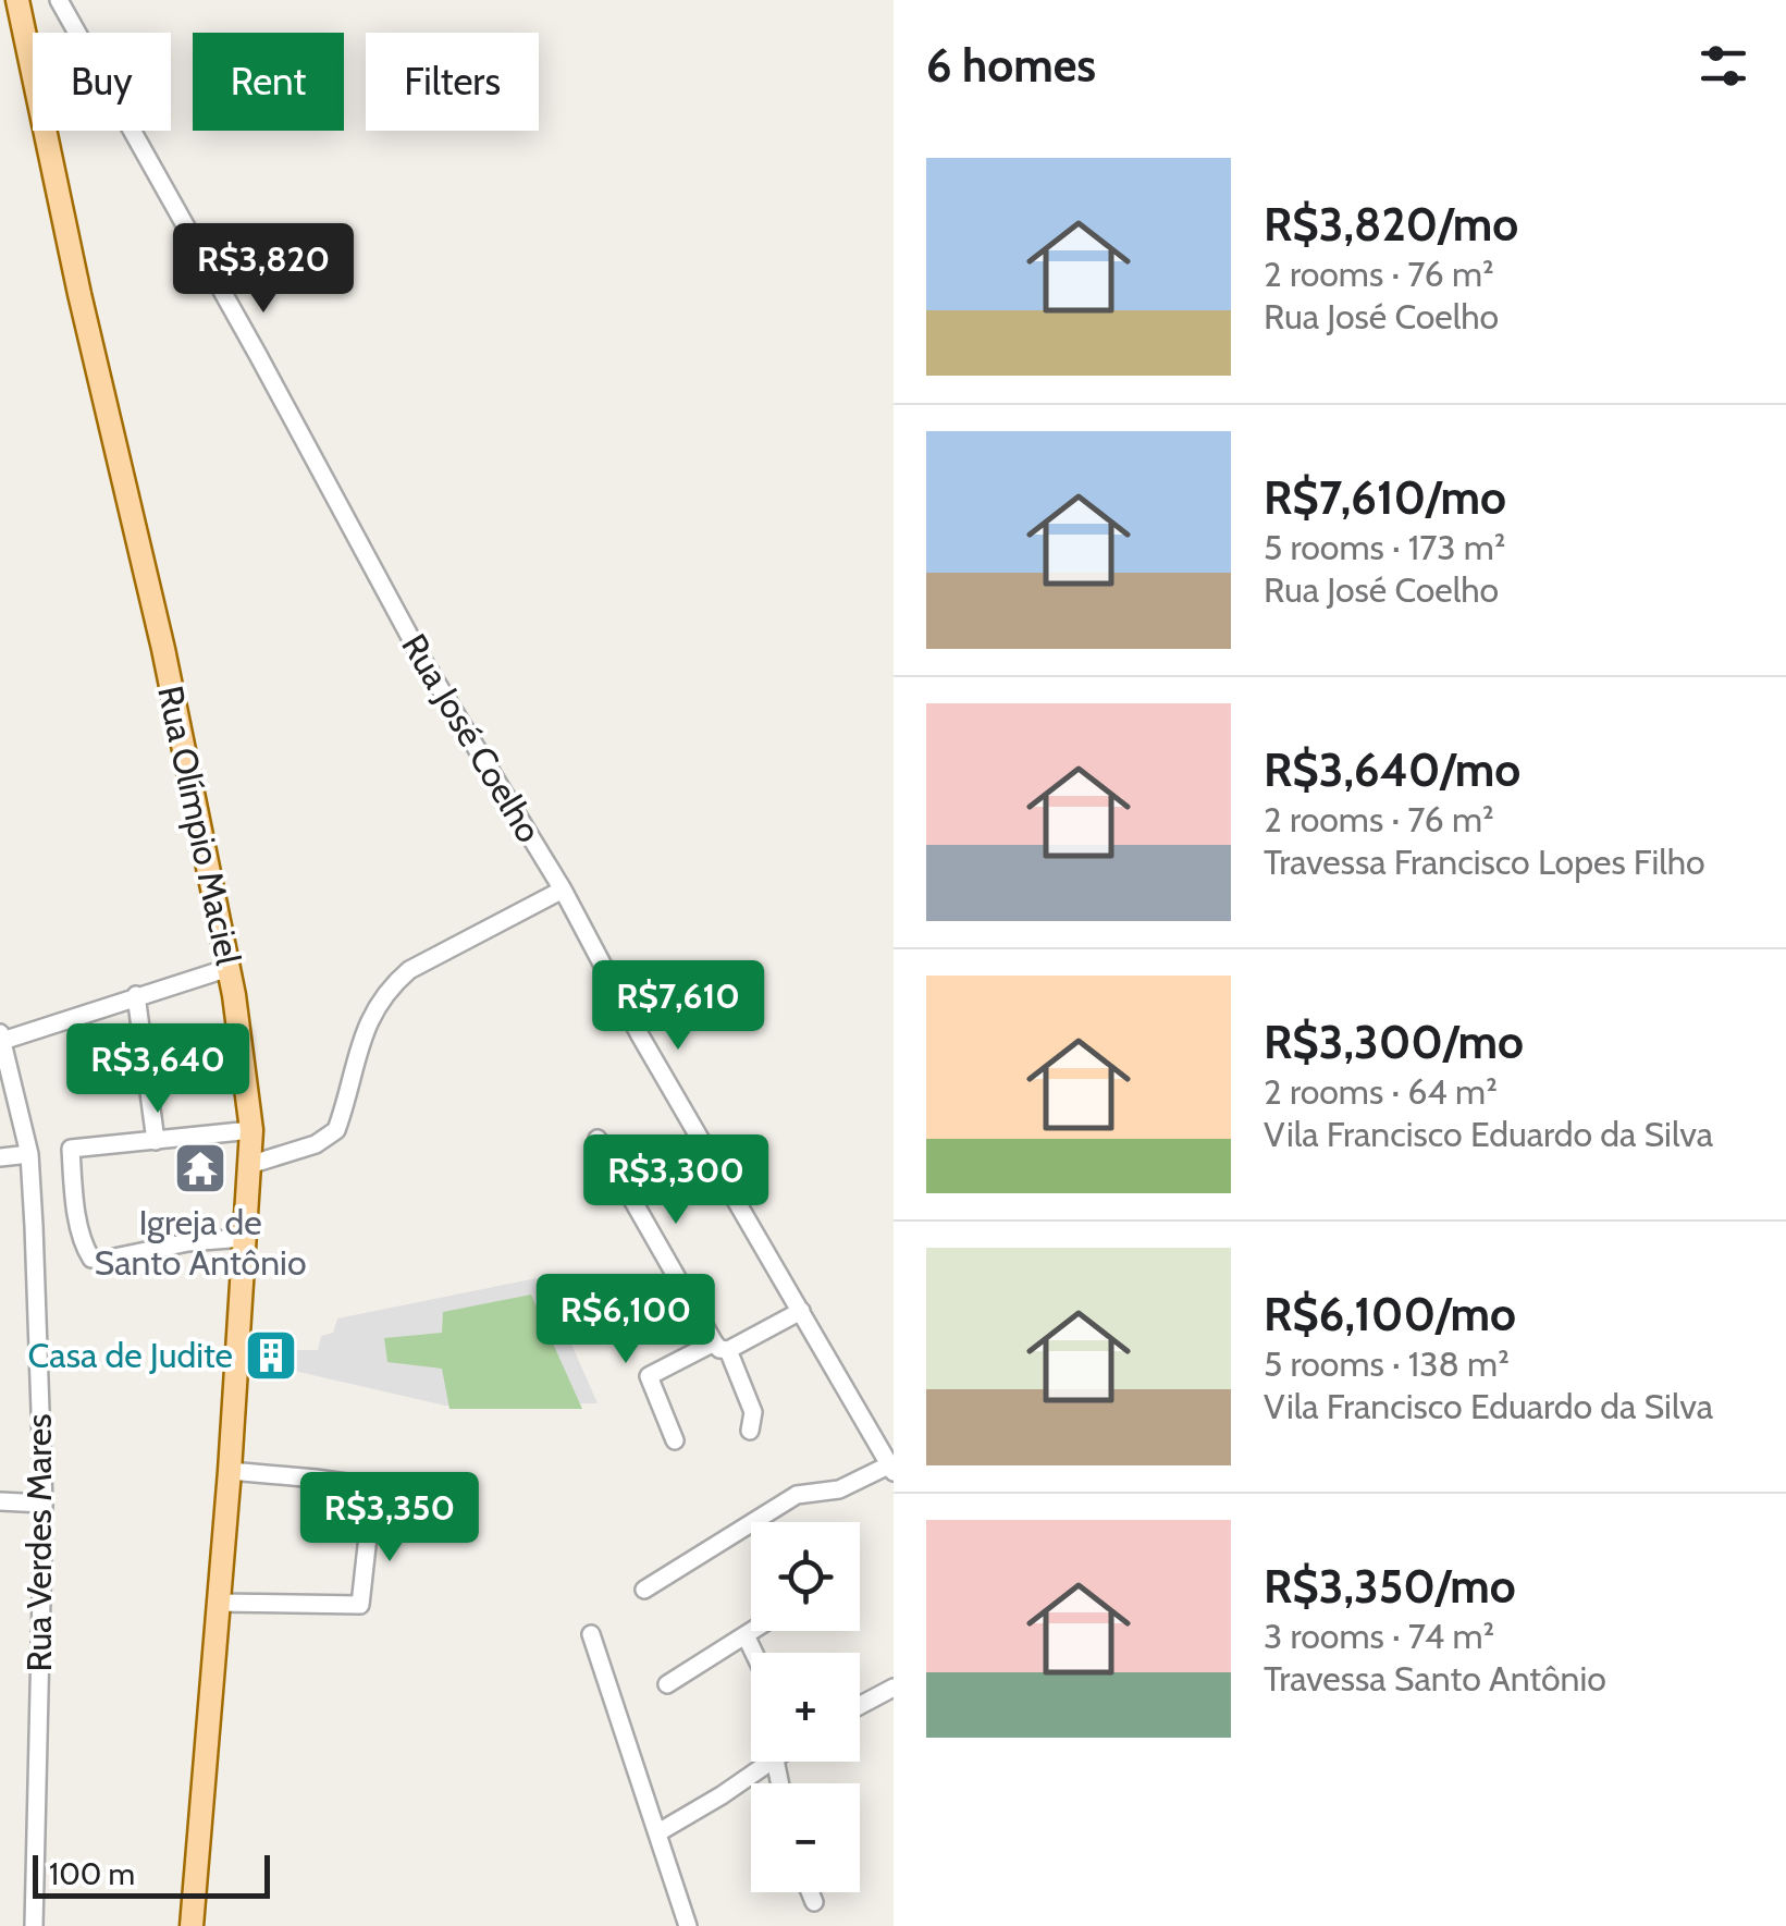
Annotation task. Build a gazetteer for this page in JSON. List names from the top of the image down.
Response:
{
  "streets": {
    "main road": ["Rua Olímpio Maciel"],
    "street": ["Rua José Coelho", "Rua Verdes Mares"]
  },
  "places": {
    "temple": ["Igreja de Santo Antônio"],
    "building": ["Casa de Judite"]
  },
  "scale_bar": "100 m",
  "page": {
    "heading": "6 homes",
    "chip": ["Buy", "Rent", "Filters"],
    "list": [
      {
        "name": "R$3,820/mo",
        "note": "2 rooms · 76 m² · Rua José Coelho"
      },
      {
        "name": "R$7,610/mo",
        "note": "5 rooms · 173 m² · Rua José Coelho"
      },
      {
        "name": "R$3,640/mo",
        "note": "2 rooms · 76 m² · Travessa Francisco Lopes Filho"
      },
      {
        "name": "R$3,300/mo",
        "note": "2 rooms · 64 m² · Vila Francisco Eduardo da Silva"
      },
      {
        "name": "R$6,100/mo",
        "note": "5 rooms · 138 m² · Vila Francisco Eduardo da Silva"
      },
      {
        "name": "R$3,350/mo",
        "note": "3 rooms · 74 m² · Travessa Santo Antônio"
      }
    ],
    "price": [
      "R$3,820",
      "R$7,610",
      "R$3,640",
      "R$3,300",
      "R$6,100",
      "R$3,350"
    ],
    "map_buttons": ["+", "−"],
    "scale": "100 m"
  }
}
